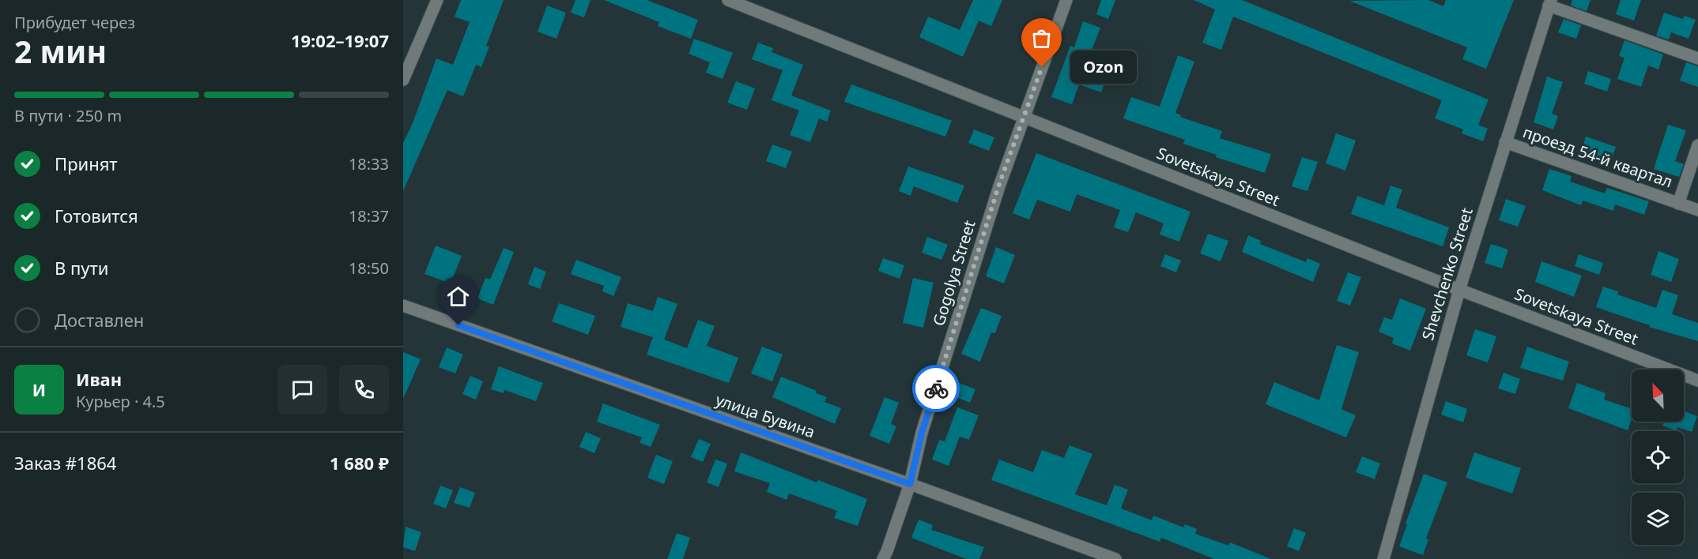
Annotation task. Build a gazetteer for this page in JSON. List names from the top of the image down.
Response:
{
  "streets": {
    "street": [
      "проезд 54-й квартал",
      "Sovetskaya Street",
      "Gogolya Street",
      "Shevchenko Street",
      "улица Бувина"
    ]
  },
  "crossings": [
    ["проезд 54-й квартал", "Shevchenko Street"],
    ["Sovetskaya Street", "Gogolya Street"],
    ["Sovetskaya Street", "Shevchenko Street"],
    ["Gogolya Street", "улица Бувина"]
  ],
  "places": ["Ozon"],
  "north": "top left",
  "page": {
    "heading": ["2 мин", "Прибудет через", "19:02–19:07"],
    "panel": [
      "Иван",
      "Курьер · 4.5",
      "Заказ #1864",
      "1 680 ₽"
    ],
    "bubble": "Ozon",
    "bar": "В пути · 250 m",
    "list": [
      ["Принят", "18:33"],
      ["Готовится", "18:37"],
      ["В пути", "18:50"],
      "Доставлен"
    ],
    "round": "И"
  }
}
